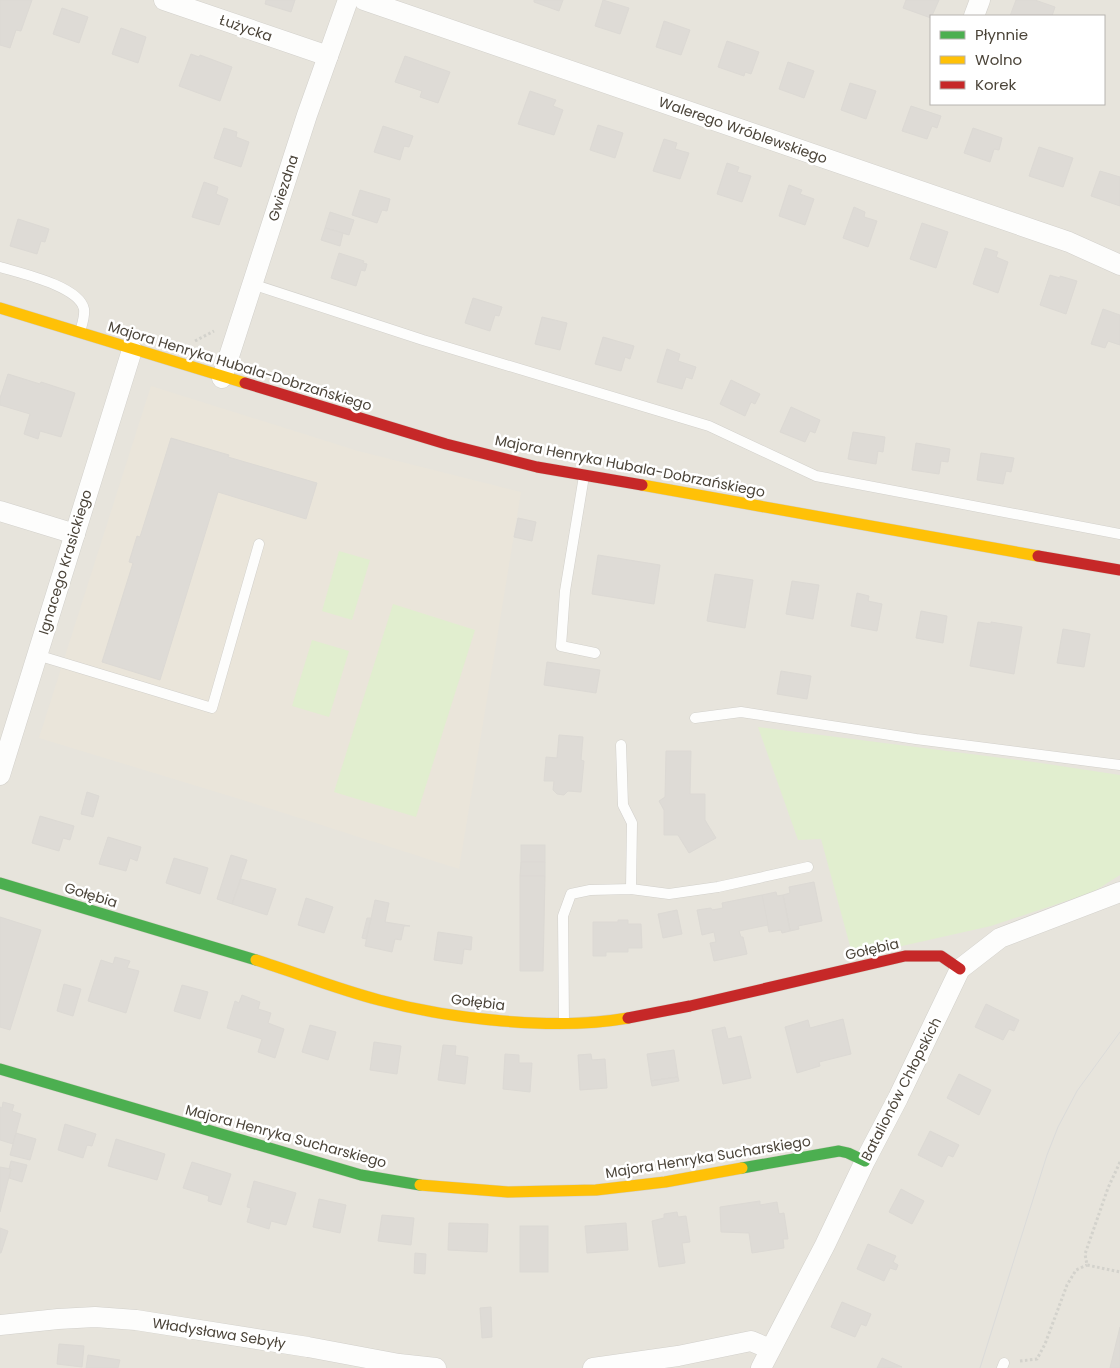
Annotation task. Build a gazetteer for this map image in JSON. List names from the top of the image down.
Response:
{
  "streets": {
    "street": [
      "Łużycka",
      "Walerego Wróblewskiego",
      "Gwiezdna",
      "Majora Henryka Hubala-Dobrzańskiego",
      "Ignacego Krasickiego",
      "Gołębia",
      "Batalionów Chłopskich",
      "Majora Henryka Sucharskiego",
      "Władysława Sebyły"
    ]
  },
  "crossings": [
    ["Łużycka", "Gwiezdna"],
    ["Gwiezdna", "Majora Henryka Hubala-Dobrzańskiego"],
    ["Majora Henryka Hubala-Dobrzańskiego", "Ignacego Krasickiego"],
    ["Gołębia", "Batalionów Chłopskich"],
    ["Batalionów Chłopskich", "Majora Henryka Sucharskiego"]
  ],
  "legend": ["Płynnie", "Wolno", "Korek"]
}
